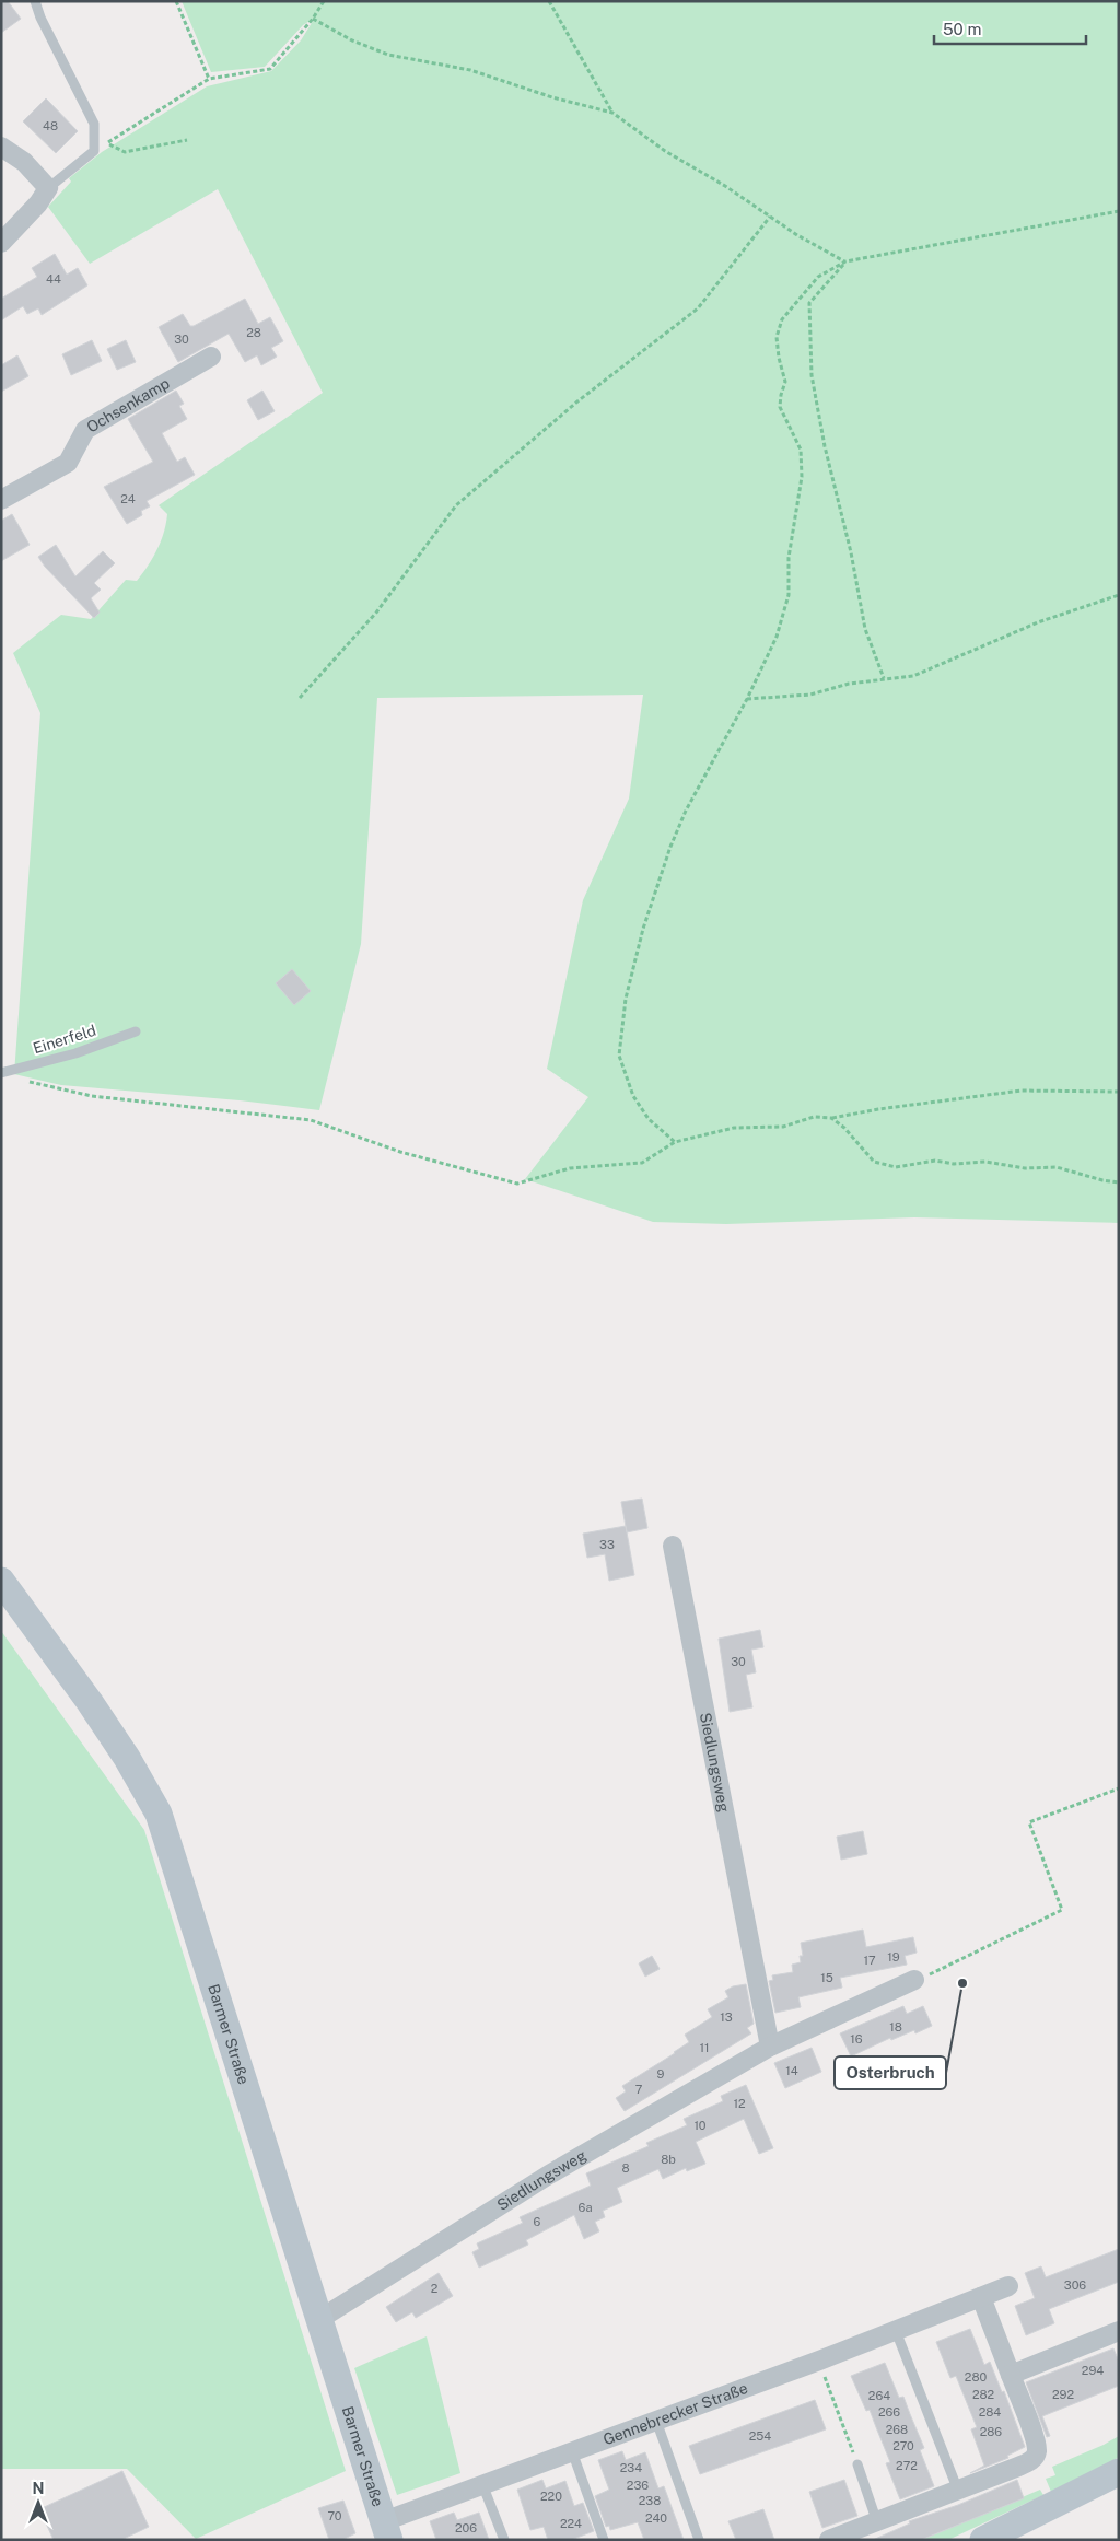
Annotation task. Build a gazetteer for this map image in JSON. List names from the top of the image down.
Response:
{
  "streets": {
    "main road": ["Barmer Straße"],
    "street": ["Ochsenkamp", "Siedlungsweg", "Gennebrecker Straße"],
    "lane": ["Einerfeld"]
  },
  "crossings": [
    ["Siedlungsweg", "Barmer Straße"],
    ["Barmer Straße", "Gennebrecker Straße"]
  ],
  "places": ["Osterbruch"],
  "house_numbers": [
    "48",
    "44",
    "28",
    "30",
    "24",
    "33",
    "30",
    "19",
    "17",
    "15",
    "13",
    "18",
    "16",
    "11",
    "14",
    "9",
    "7",
    "12",
    "10",
    "8b",
    "8",
    "6a",
    "6",
    "306",
    "2",
    "294",
    "280",
    "282",
    "292",
    "264",
    "266",
    "284",
    "268",
    "286",
    "254",
    "270",
    "272",
    "234",
    "236",
    "220",
    "238",
    "70",
    "240",
    "224",
    "206"
  ],
  "scale_bar": "50 m",
  "north": "top"
}
